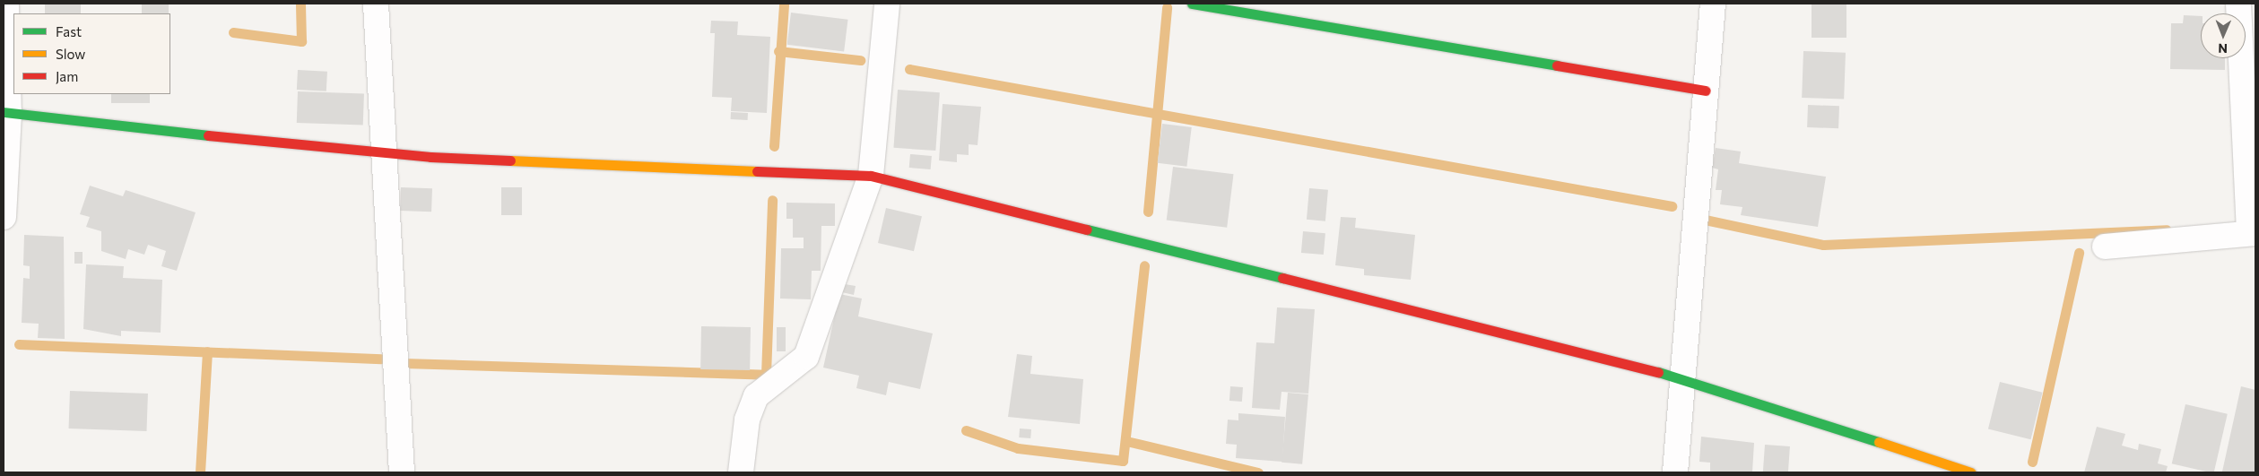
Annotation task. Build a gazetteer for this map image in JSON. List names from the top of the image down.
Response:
{
  "legend": ["Fast", "Slow", "Jam"],
  "north": "bottom"
}
